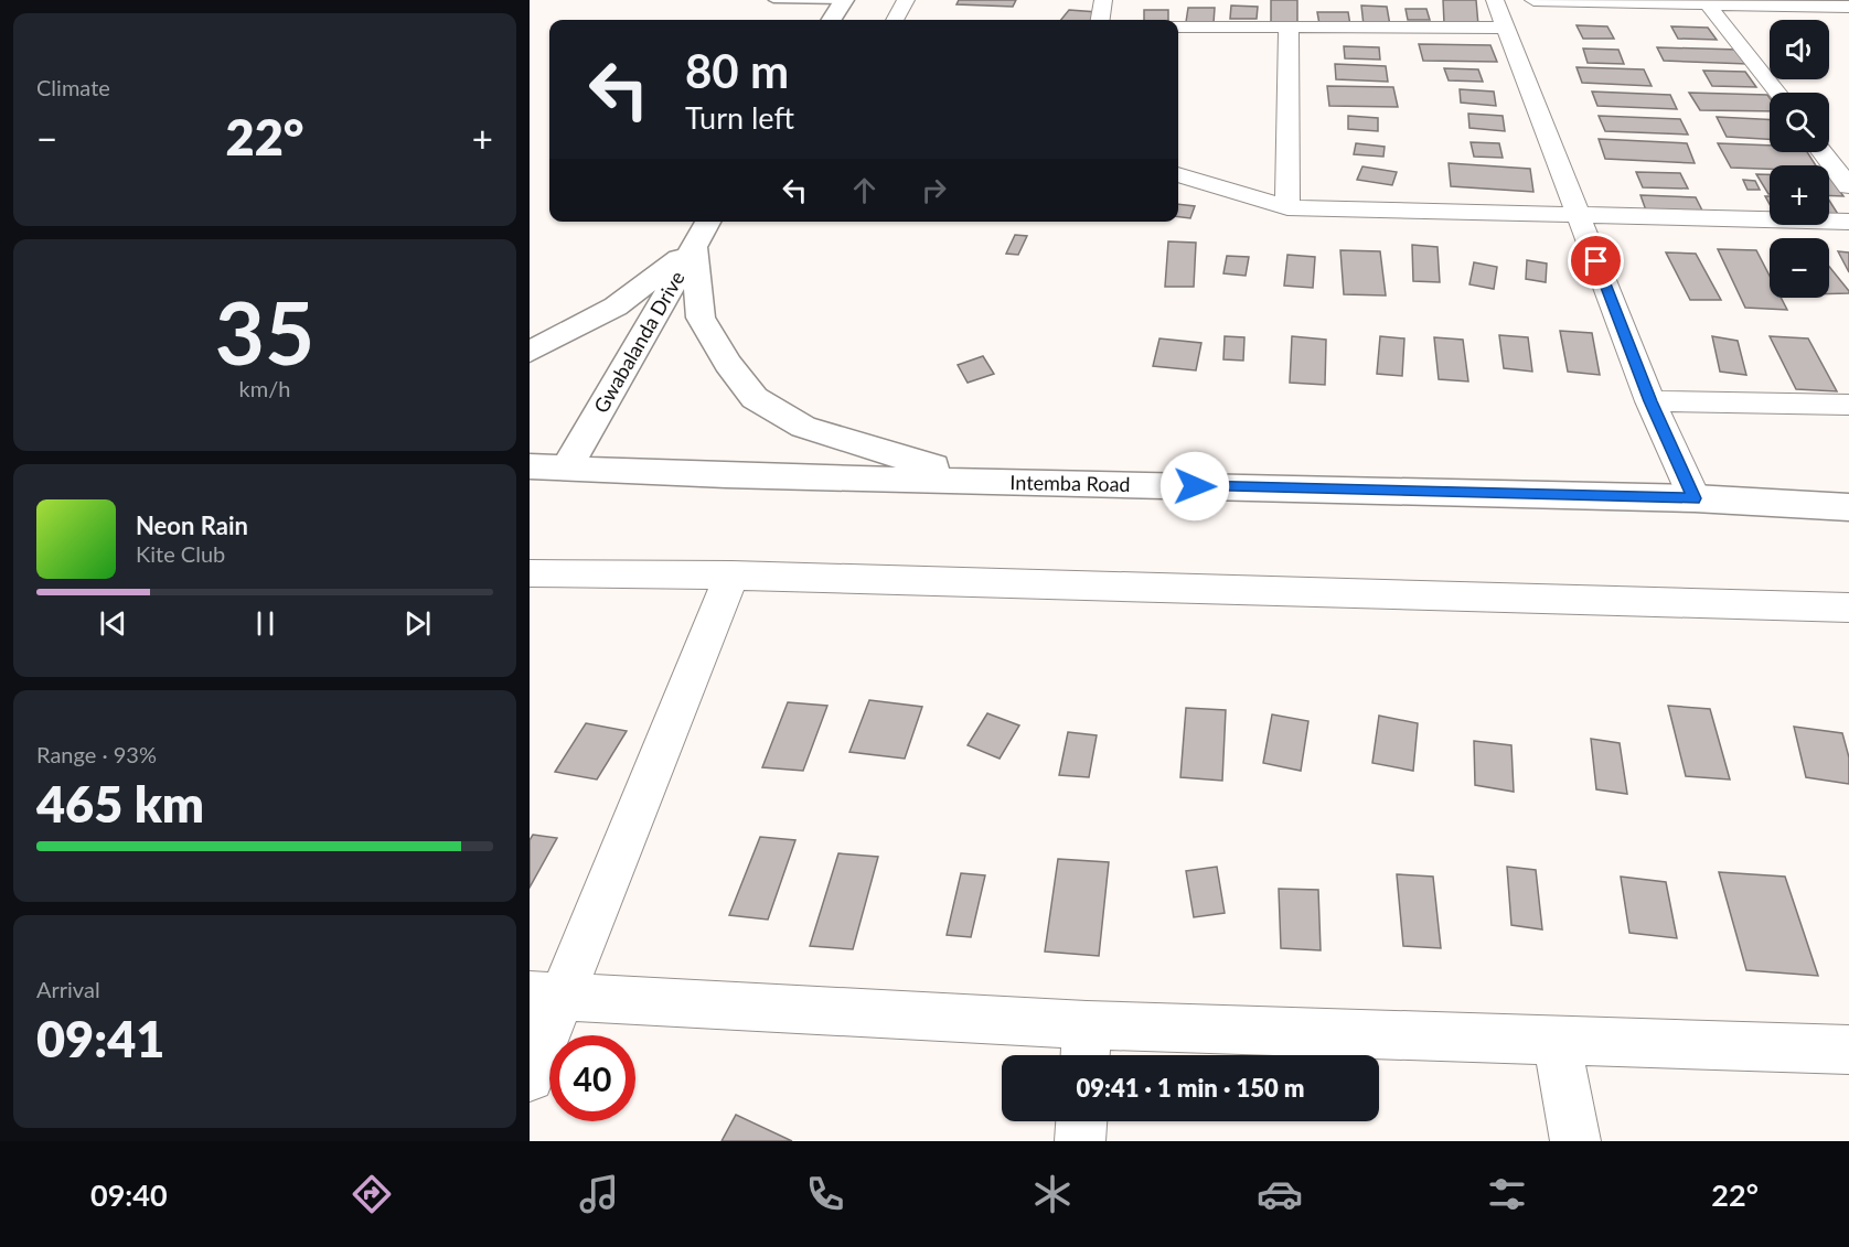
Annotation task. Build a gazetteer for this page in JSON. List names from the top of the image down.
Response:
{
  "streets": {
    "street": ["Gwabalanda Drive", "Intemba Road"]
  },
  "crossings": [
    ["Gwabalanda Drive", "Intemba Road"]
  ],
  "page": {
    "tile": [
      "Climate",
      ["35", "km/h"],
      ["Range · 93%", "465 km"],
      ["Arrival", "09:41"]
    ],
    "map_buttons": ["+", "−"],
    "turn": ["80 m", "Turn left"],
    "heat": ["−", "22°", "+"],
    "song": ["Neon Rain", "Kite Club"],
    "limit": "40",
    "trip": "09:41 · 1 min · 150 m",
    "tabs": ["09:40", "22°"]
  }
}
